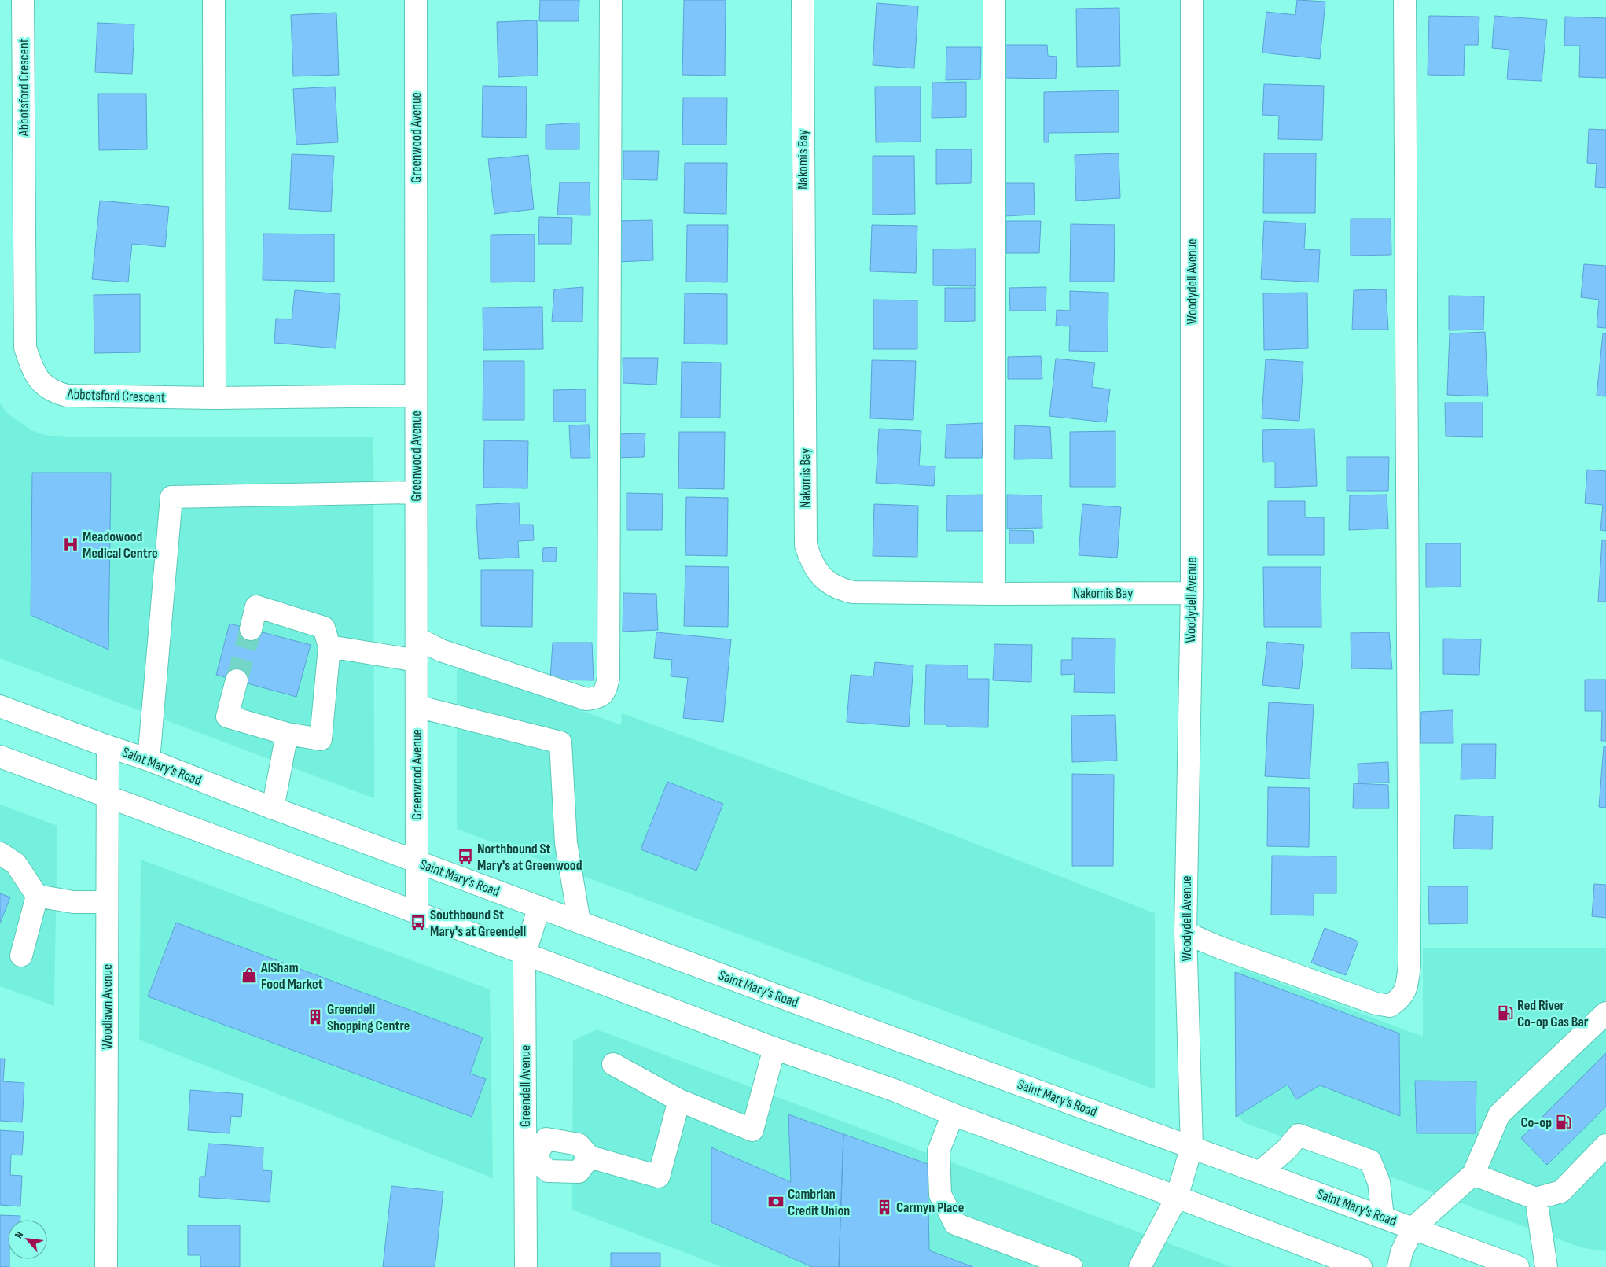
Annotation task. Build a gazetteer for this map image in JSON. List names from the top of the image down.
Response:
{
  "streets": {
    "street": [
      "Abbotsford Crescent",
      "Greenwood Avenue",
      "Nakomis Bay",
      "Woodydell Avenue",
      "Saint Mary’s Road",
      "Woodlawn Avenue",
      "Greendell Avenue"
    ]
  },
  "crossings": [
    ["Abbotsford Crescent", "Greenwood Avenue"],
    ["Greenwood Avenue", "Saint Mary’s Road"],
    ["Nakomis Bay", "Woodydell Avenue"],
    ["Woodydell Avenue", "Saint Mary’s Road"],
    ["Saint Mary’s Road", "Woodlawn Avenue"],
    ["Saint Mary’s Road", "Greendell Avenue"]
  ],
  "places": {
    "hospital": ["Meadowood Medical Centre"],
    "bus stop": ["Northbound St Mary's at Greenwood", "Southbound St Mary's at Greendell"],
    "shop": ["AlSham Food Market"],
    "fuel station": ["Red River Co-op Gas Bar", "Co-op"],
    "building": ["Greendell Shopping Centre", "Carmyn Place"],
    "bank": ["Cambrian Credit Union"]
  },
  "north": "top left"
}
